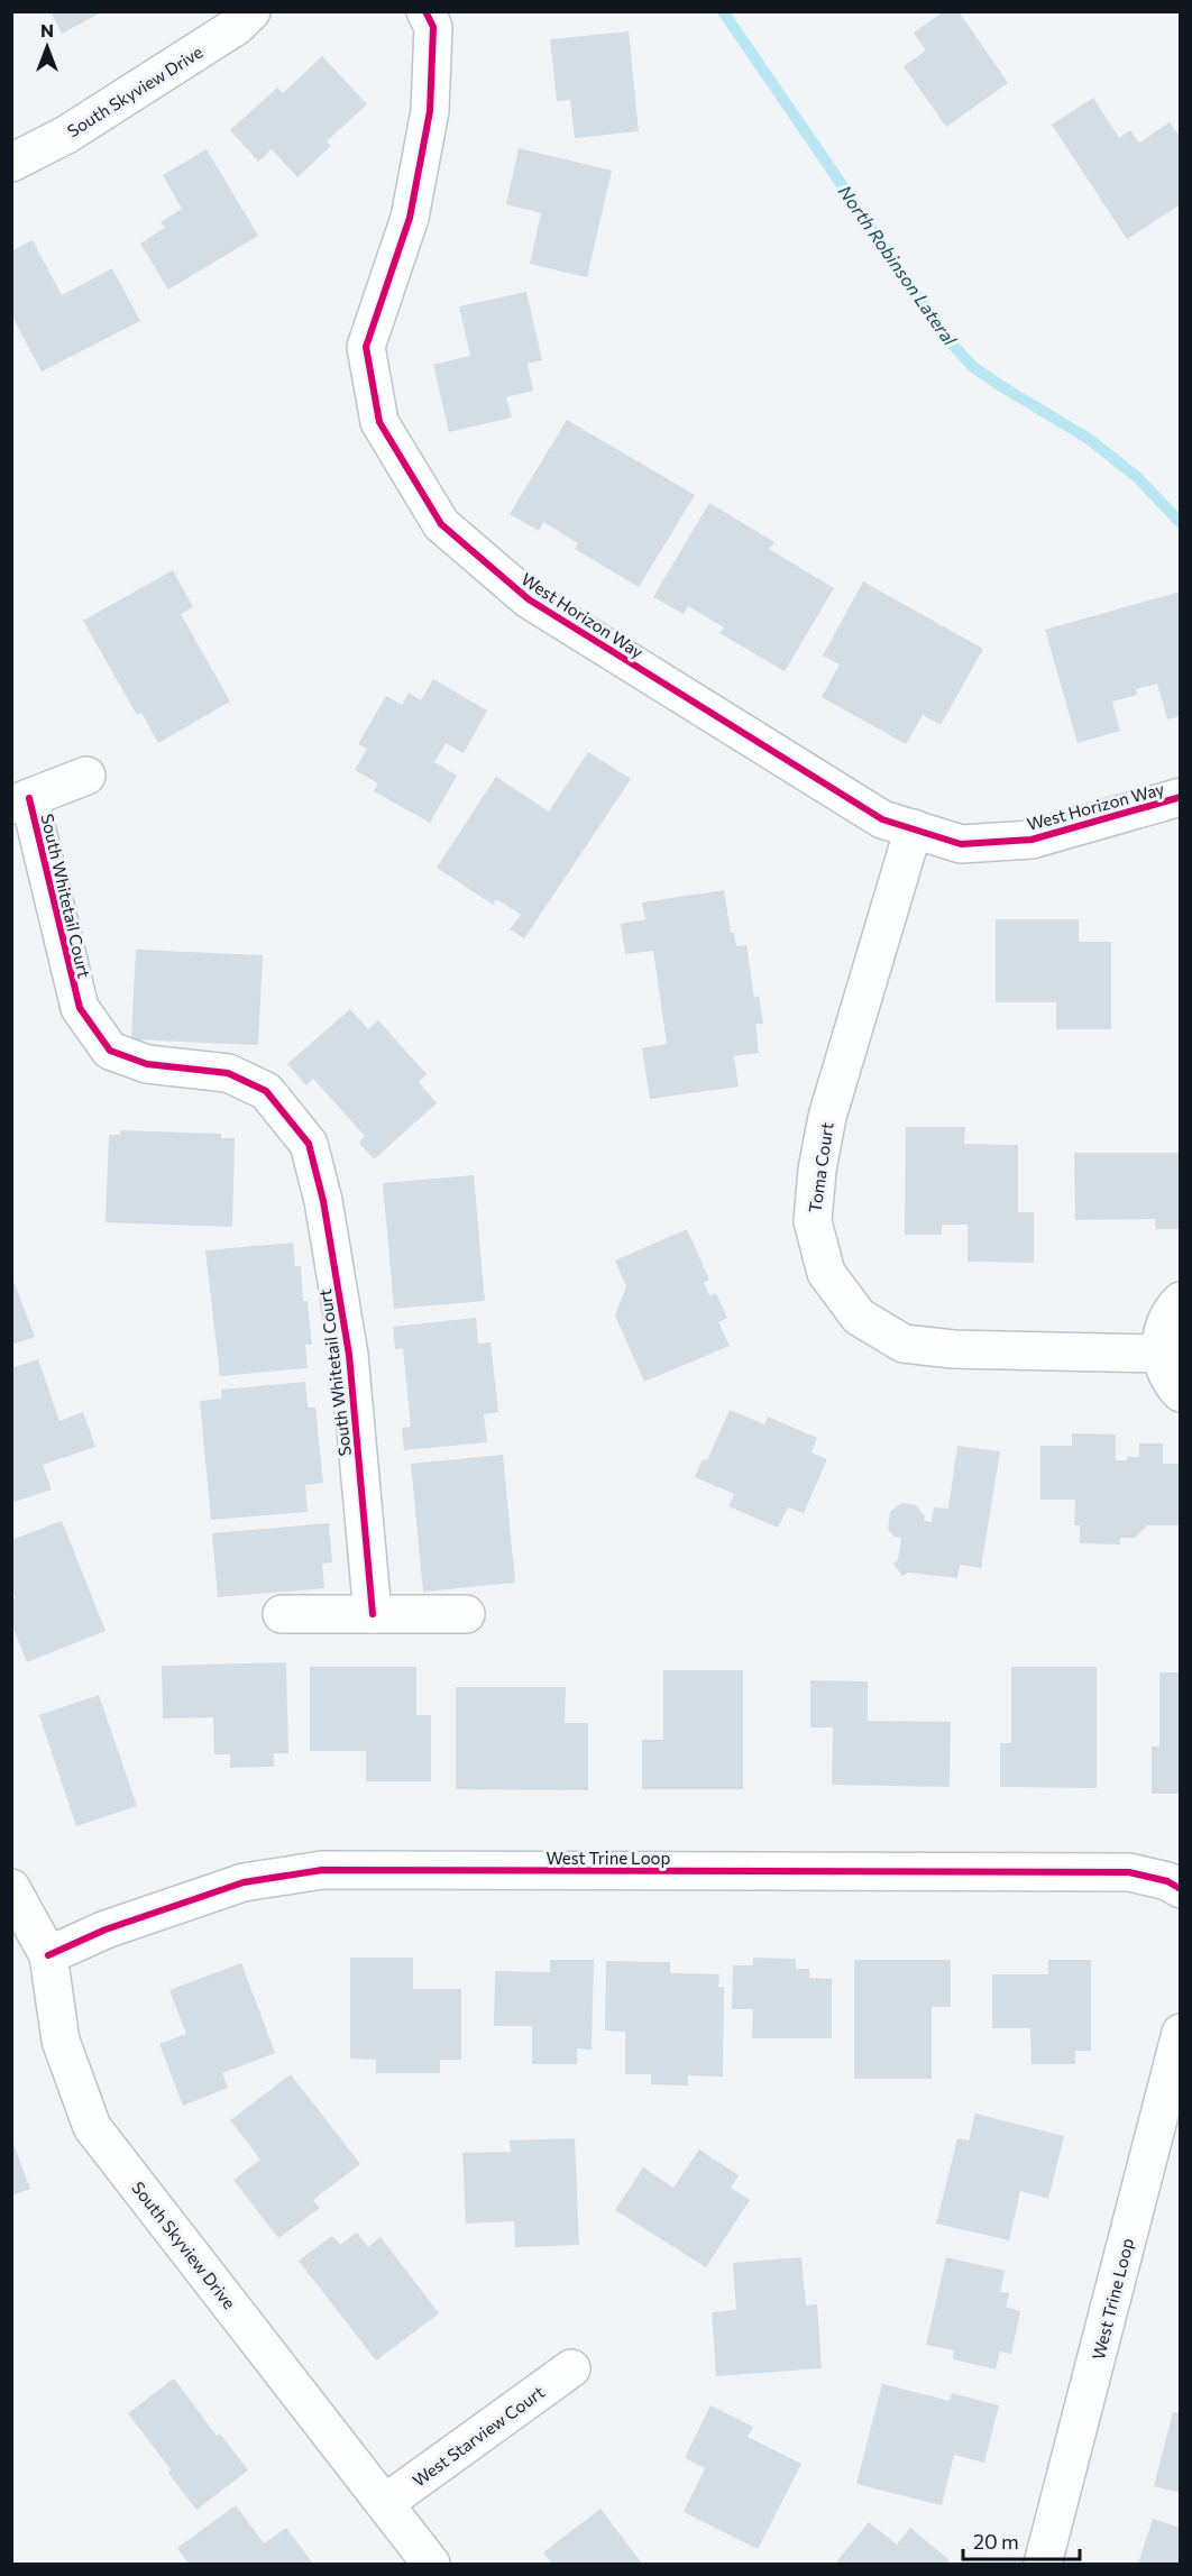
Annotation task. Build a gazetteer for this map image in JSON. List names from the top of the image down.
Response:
{
  "streets": {
    "street": [
      "South Skyview Drive",
      "West Horizon Way",
      "South Whitetail Court",
      "Toma Court",
      "West Trine Loop",
      "West Starview Court"
    ]
  },
  "crossings": [
    ["South Skyview Drive", "West Trine Loop"],
    ["South Skyview Drive", "West Starview Court"],
    ["West Horizon Way", "Toma Court"]
  ],
  "water": ["North Robinson Lateral"],
  "scale_bar": "20 m",
  "north": "top"
}
